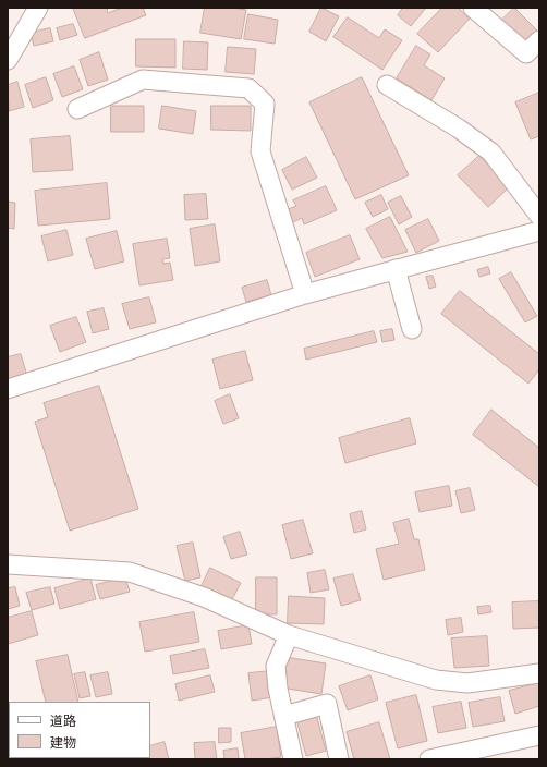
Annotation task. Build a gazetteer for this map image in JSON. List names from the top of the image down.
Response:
{
  "legend": ["道路", "建物"]
}
